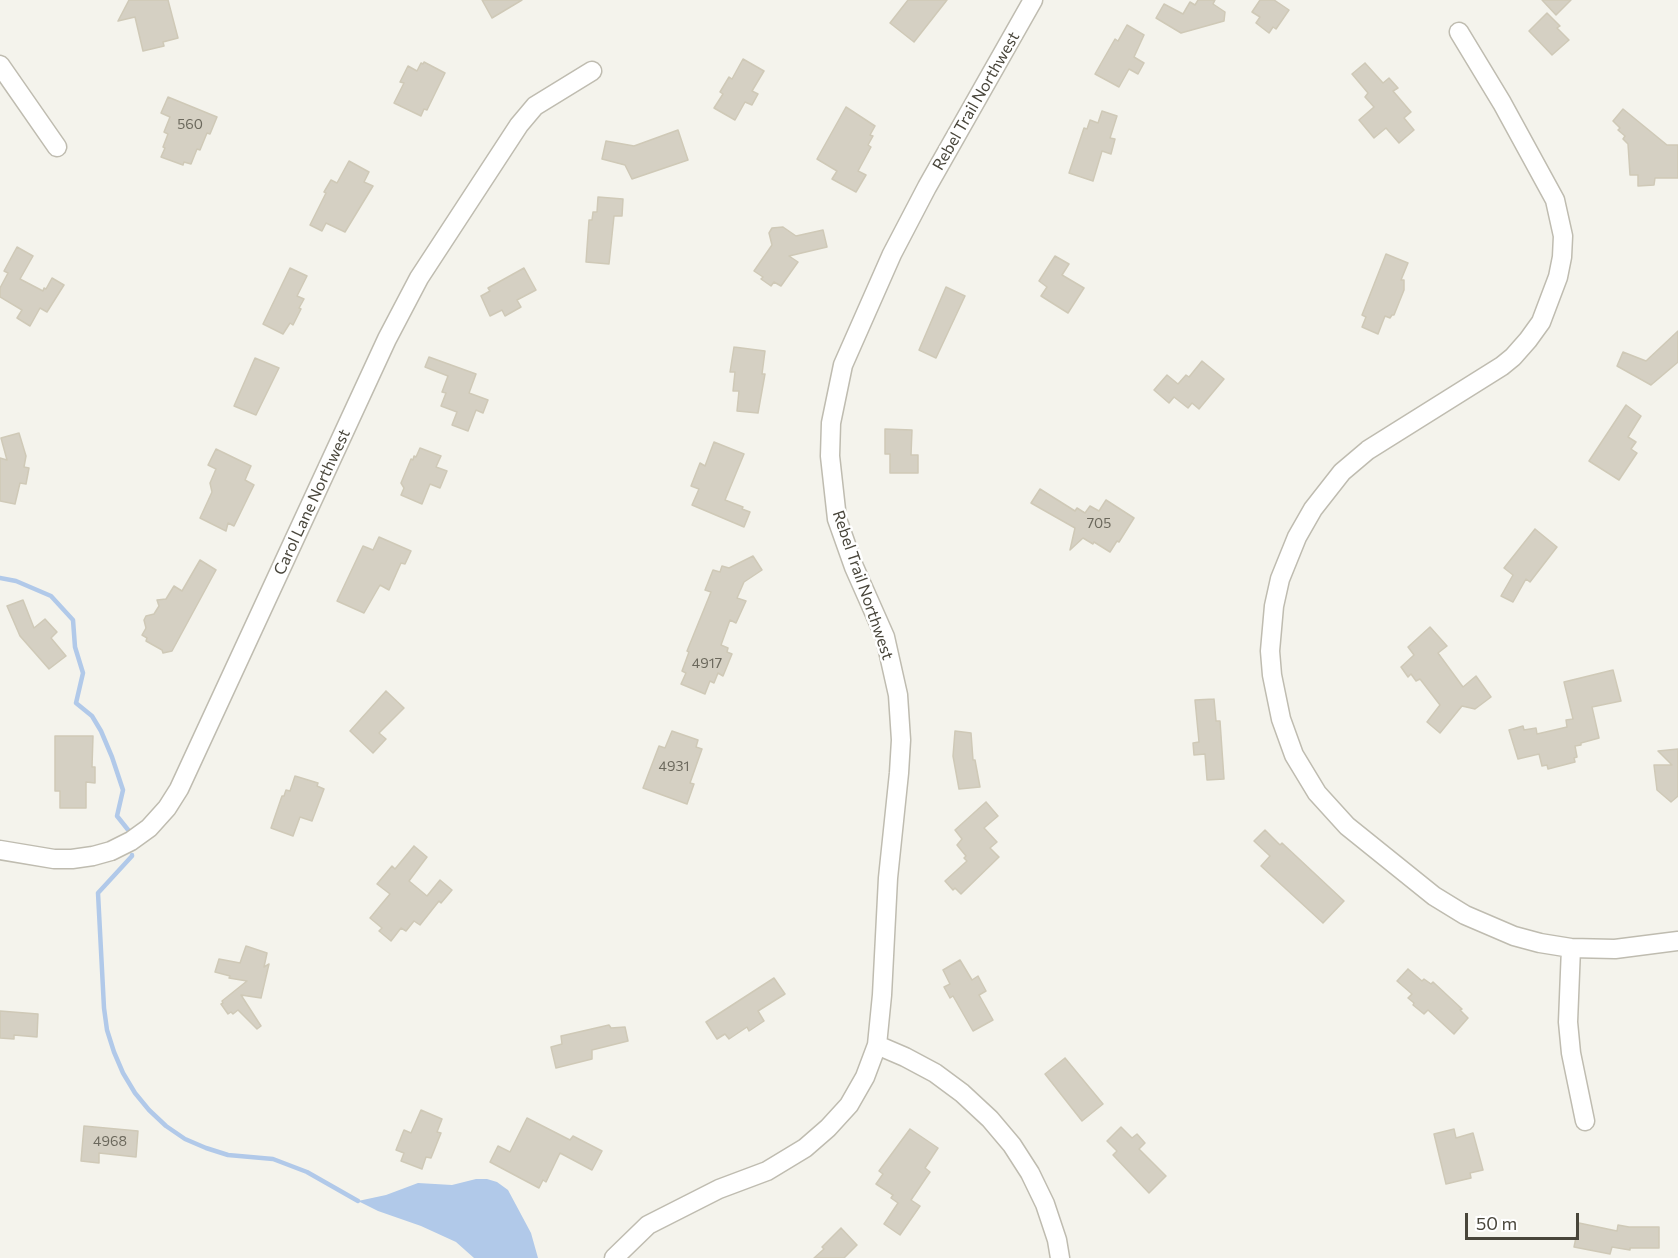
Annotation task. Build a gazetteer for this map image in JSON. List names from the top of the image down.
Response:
{
  "streets": {
    "street": ["Rebel Trail Northwest", "Carol Lane Northwest"]
  },
  "house_numbers": [
    "560",
    "705",
    "4917",
    "4931",
    "4968"
  ],
  "scale_bar": "50 m"
}
